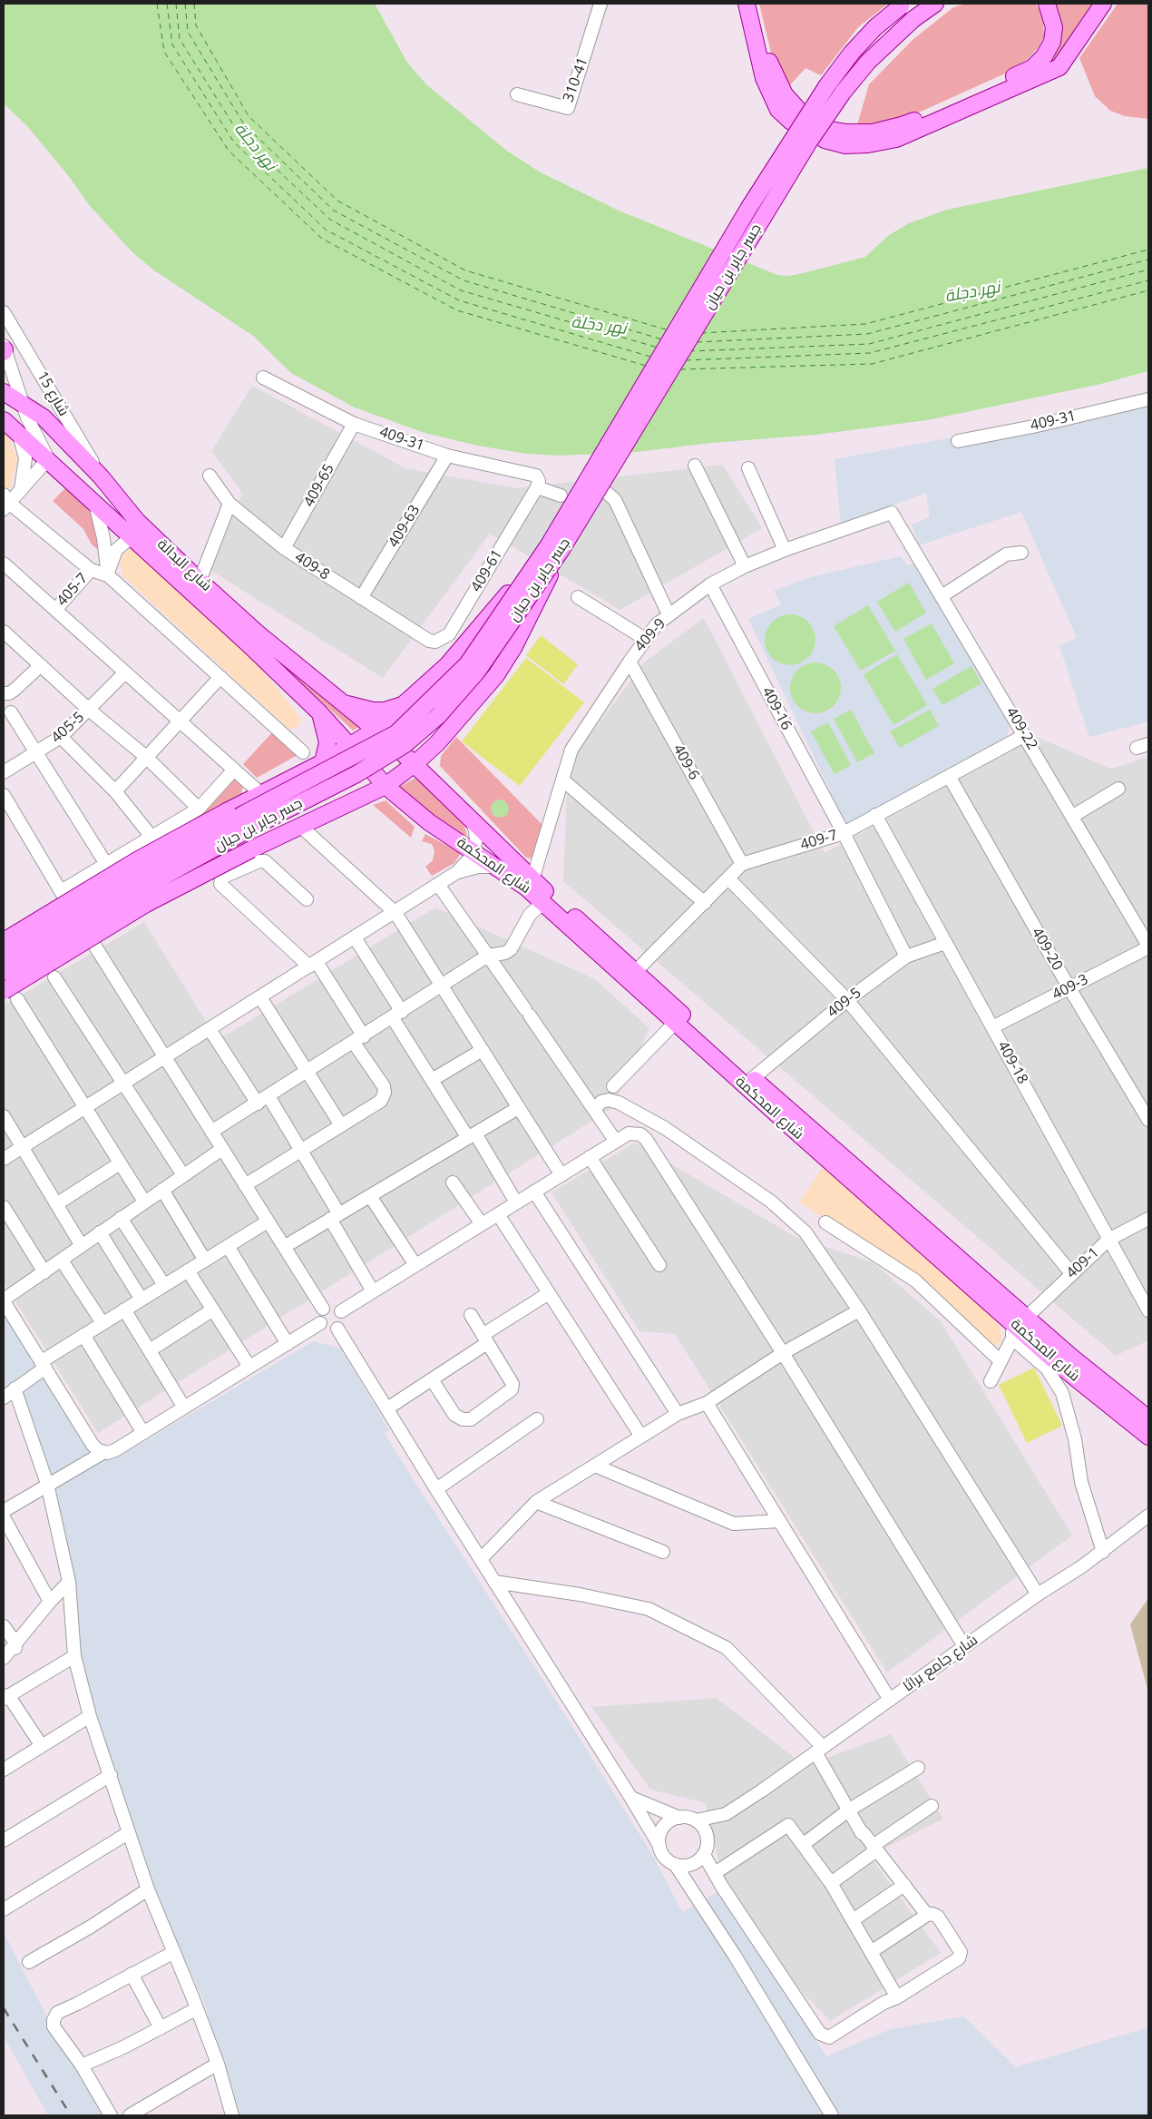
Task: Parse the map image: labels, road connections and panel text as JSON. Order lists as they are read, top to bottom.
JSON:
{
  "streets": {
    "main road": ["جسر جابر بن حيان", "شارع البدالة", "شارع المحكمة"],
    "street": [
      "310-41",
      "شارع 15",
      "409-31",
      "409-65",
      "409-63",
      "409-8",
      "409-61",
      "405-7",
      "409-9",
      "409-16",
      "405-5",
      "409-22",
      "409-6",
      "409-7",
      "409-20",
      "409-3",
      "409-5",
      "409-18",
      "409-1",
      "شارع جامع براثا"
    ]
  },
  "crossings": [
    ["شارع 15", "شارع البدالة"],
    ["409-31", "409-65"],
    ["409-31", "409-63"],
    ["409-31", "409-61"],
    ["409-65", "409-8"],
    ["409-63", "409-8"],
    ["409-8", "409-61"],
    ["409-9", "409-16"],
    ["409-9", "409-22"],
    ["409-9", "409-6"],
    ["409-9", "شارع المحكمة"],
    ["409-16", "409-7"],
    ["409-16", "409-5"],
    ["409-22", "409-7"],
    ["409-22", "409-3"],
    ["409-6", "409-7"],
    ["409-7", "شارع المحكمة"],
    ["409-7", "409-20"],
    ["409-7", "409-18"],
    ["شارع المحكمة", "409-5"],
    ["شارع المحكمة", "409-1"],
    ["409-20", "409-3"],
    ["409-3", "409-18"],
    ["409-5", "409-18"],
    ["409-18", "409-1"]
  ],
  "water": ["نهر دجلة"]
}
